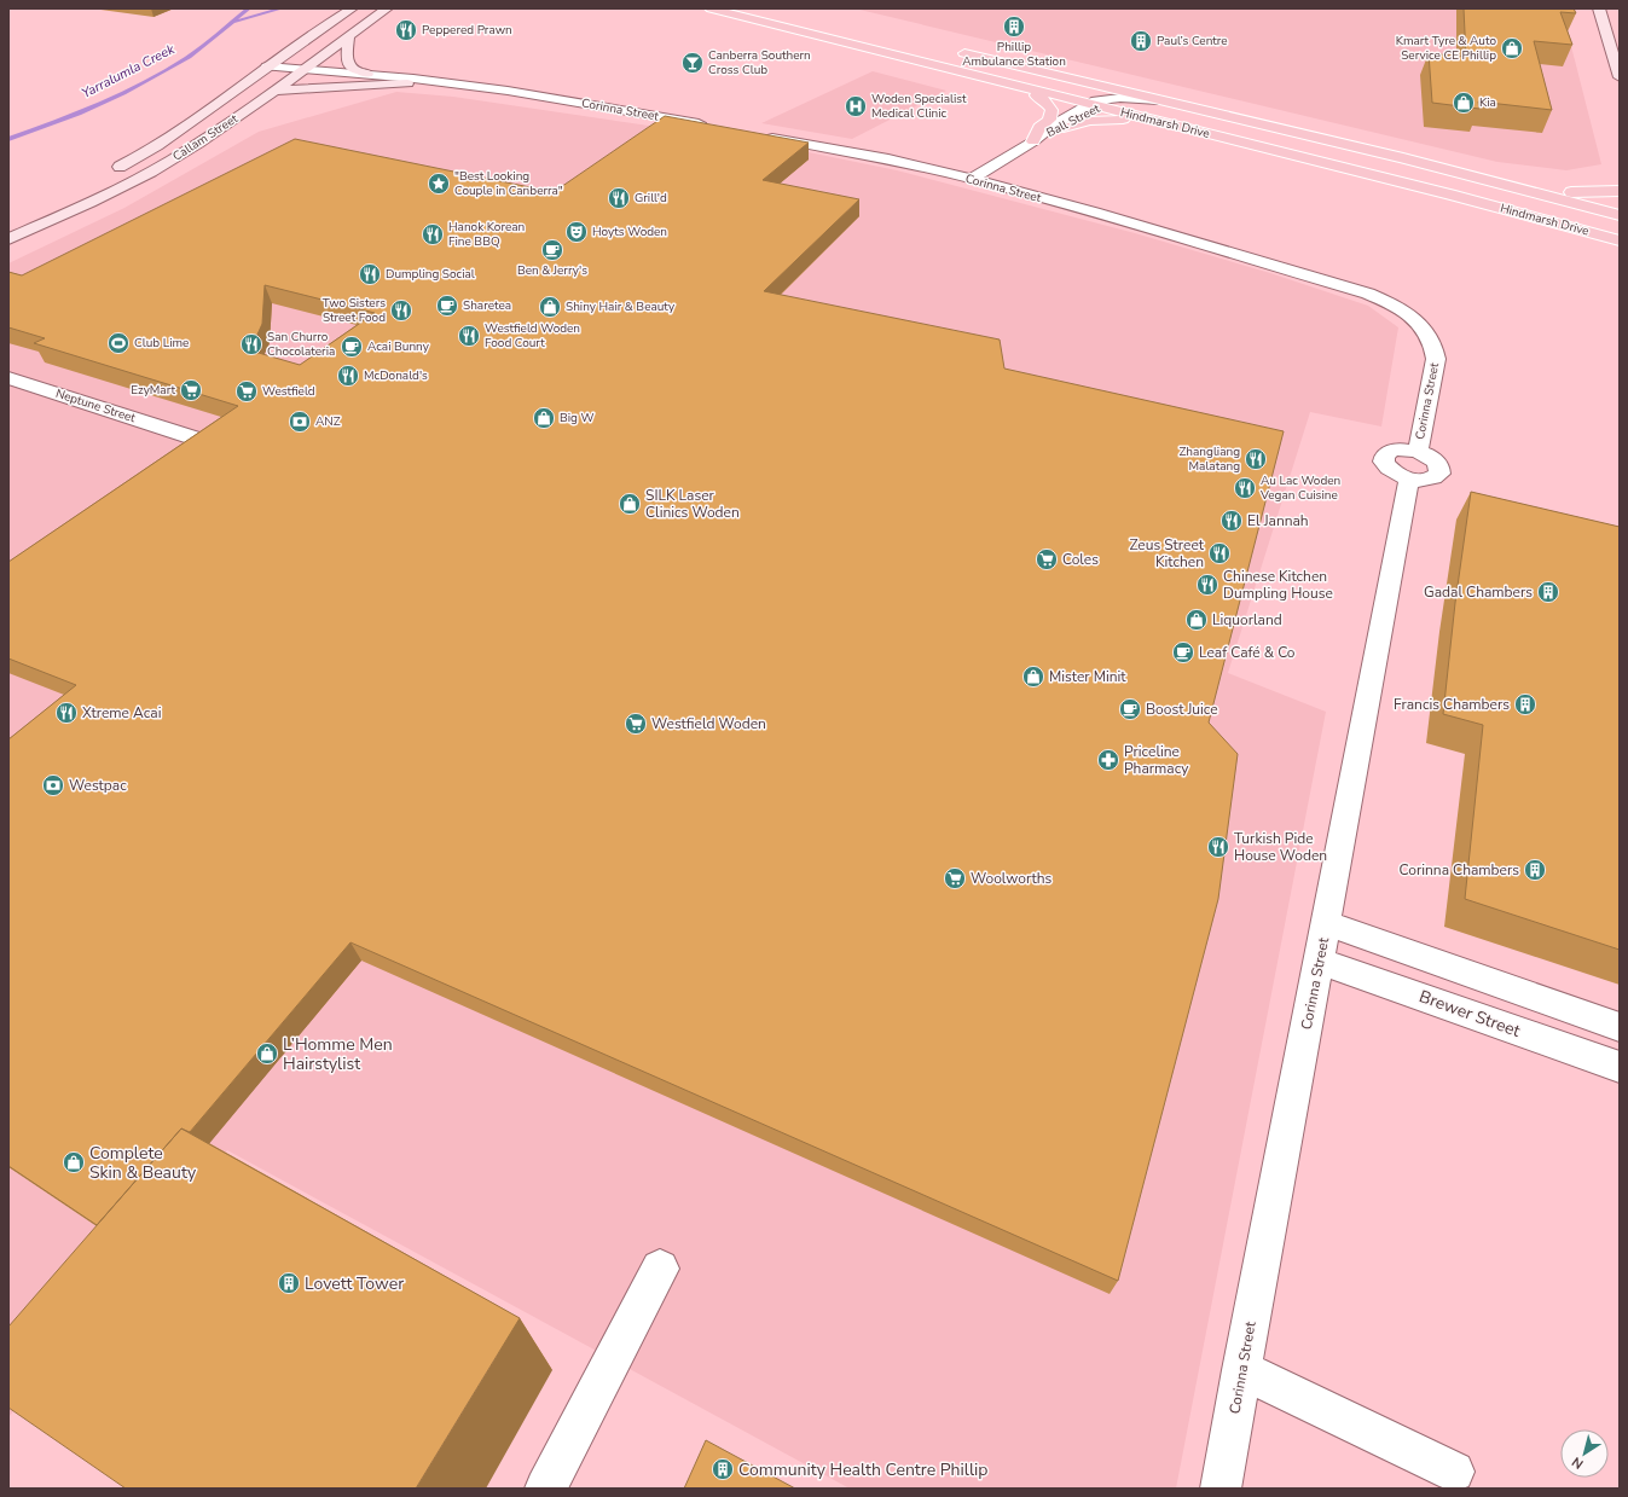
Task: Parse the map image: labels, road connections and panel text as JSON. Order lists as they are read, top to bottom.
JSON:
{
  "streets": {
    "main road": ["Hindmarsh Drive"],
    "street": [
      "Corinna Street",
      "Ball Street",
      "Callam Street",
      "Neptune Street",
      "Brewer Street"
    ]
  },
  "crossings": [
    ["Corinna Street", "Ball Street"],
    ["Corinna Street", "Callam Street"],
    ["Corinna Street", "Brewer Street"],
    ["Ball Street", "Hindmarsh Drive"]
  ],
  "water": ["Yarralumla Creek"],
  "places": {
    "building": [
      "Phillip Ambulance Station",
      "Paul’s Centre",
      "Gadal Chambers",
      "Francis Chambers",
      "Corinna Chambers",
      "Lovett Tower",
      "Community Health Centre Phillip"
    ],
    "restaurant": [
      "Peppered Prawn",
      "Grill'd",
      "Hanok Korean Fine BBQ",
      "Dumpling Social",
      "Two Sisters Street Food",
      "Westfield Woden Food Court",
      "San Churro Chocolateria",
      "McDonald's",
      "Zhangliang Malatang",
      "Au Lac Woden Vegan Cuisine",
      "El Jannah",
      "Zeus Street Kitchen",
      "Chinese Kitchen Dumpling House",
      "Xtreme Acai",
      "Turkish Pide House Woden"
    ],
    "shop": [
      "Kmart Tyre & Auto Service CE Phillip",
      "Kia",
      "Shiny Hair & Beauty",
      "Big W",
      "SILK Laser Clinics Woden",
      "Liquorland",
      "Mister Minit",
      "L’Homme Men Hairstylist",
      "Complete Skin & Beauty"
    ],
    "bar": ["Canberra Southern Cross Club"],
    "hospital": ["Woden Specialist Medical Clinic"],
    "place": ["\"Best Looking Couple in Canberra\""],
    "theatre": ["Hoyts Woden"],
    "cafe": [
      "Ben & Jerry's",
      "Sharetea",
      "Acai Bunny",
      "Leaf Café & Co",
      "Boost Juice"
    ],
    "sports": ["Club Lime"],
    "supermarket": [
      "EzyMart",
      "Westfield",
      "Coles",
      "Westfield Woden",
      "Woolworths"
    ],
    "bank": ["ANZ", "Westpac"],
    "pharmacy": ["Priceline Pharmacy"]
  },
  "north": "bottom left"
}
